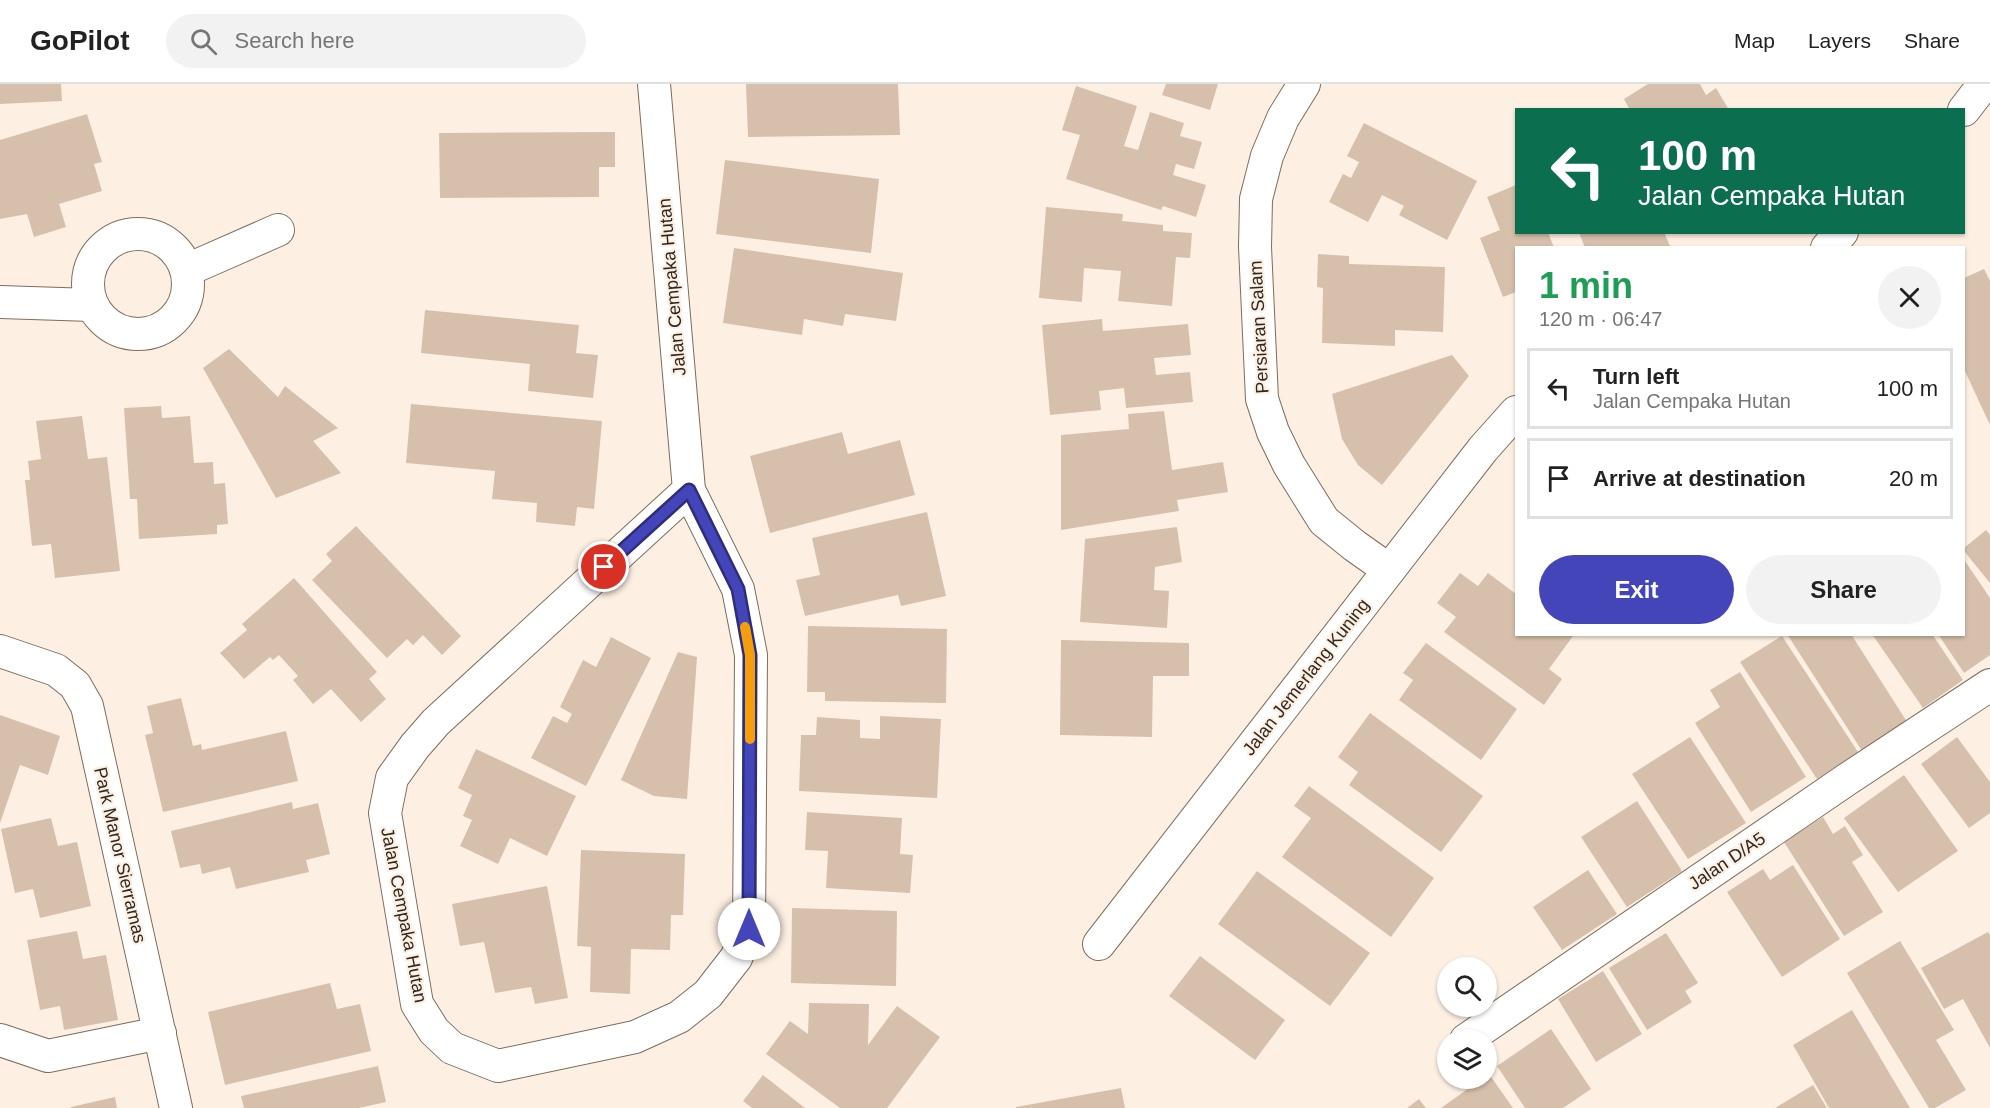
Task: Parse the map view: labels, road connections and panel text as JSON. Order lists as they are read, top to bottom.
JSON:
{
  "streets": {
    "street": [
      "Jalan Cempaka Hutan",
      "Persiaran Salam",
      "Jalan Jemerlang Kuning",
      "Park Manor Sierramas",
      "Jalan D/A5"
    ]
  },
  "crossings": [
    ["Persiaran Salam", "Jalan Jemerlang Kuning"]
  ],
  "page": {
    "header": "GoPilot",
    "search": "Search here",
    "nav": ["Map", "Layers", "Share"],
    "turn": ["100 m", "Jalan Cempaka Hutan"],
    "heading": ["1 min", "120 m · 06:47"],
    "list": [
      {
        "name": "Turn left",
        "note": "Jalan Cempaka Hutan",
        "value": "100 m"
      },
      {
        "name": "Arrive at destination",
        "value": "20 m"
      }
    ],
    "buttons": ["Exit", "Share"]
  }
}
